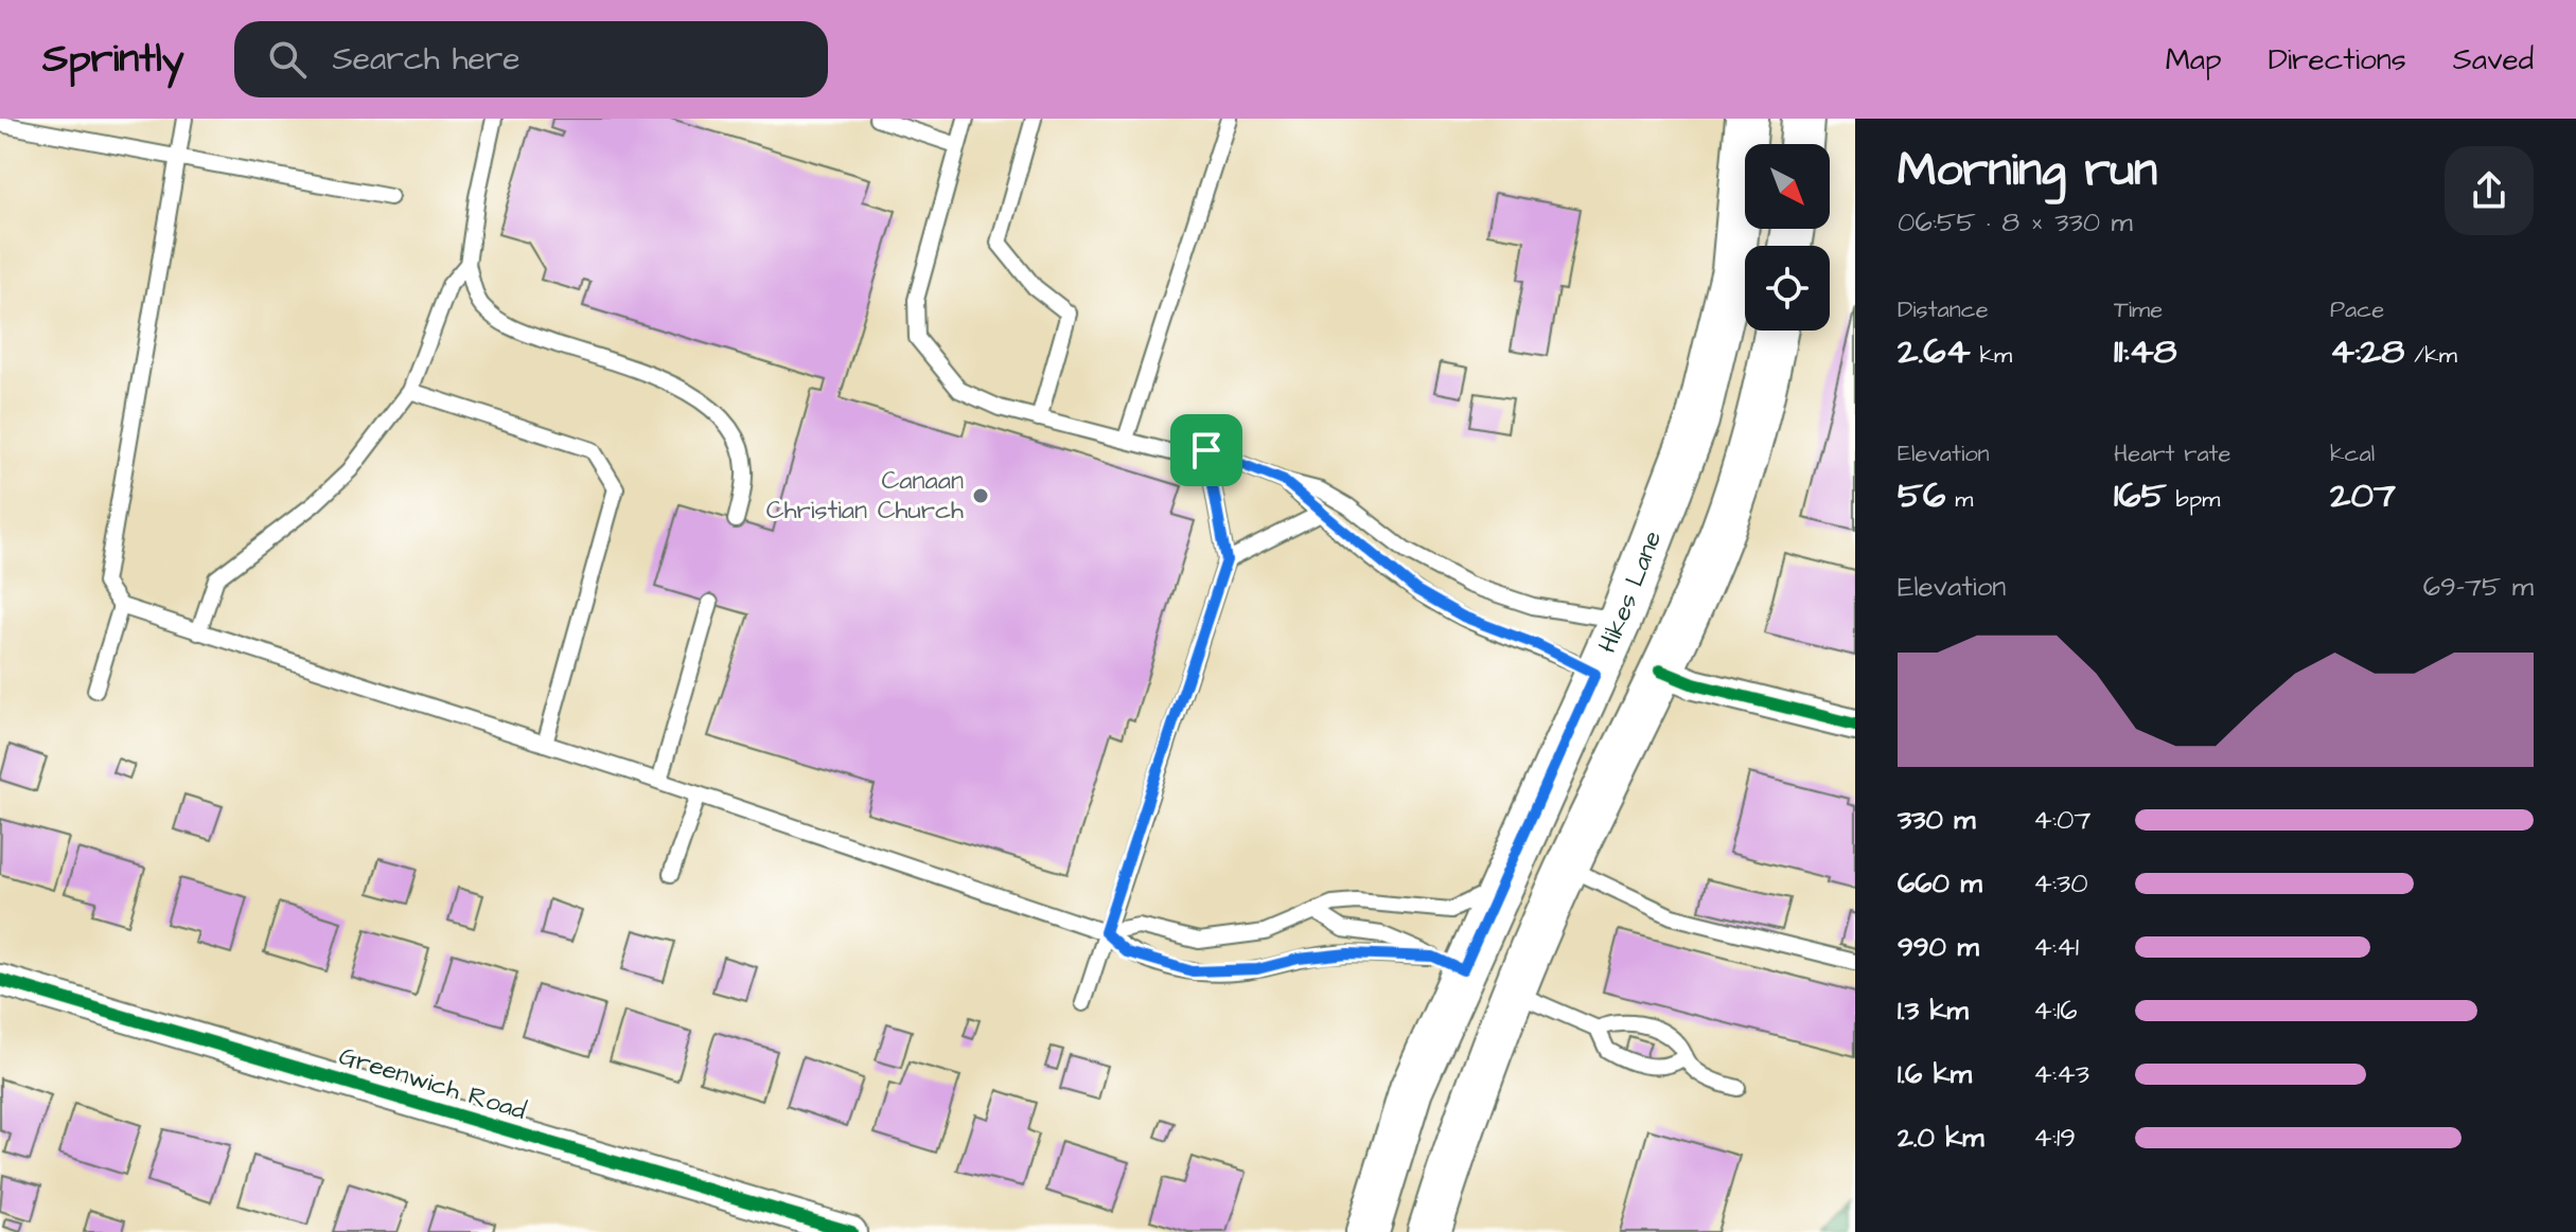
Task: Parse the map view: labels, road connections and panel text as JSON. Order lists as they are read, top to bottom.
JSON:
{
  "streets": {
    "main road": ["Hikes Lane"],
    "street": ["Greenwich Road"]
  },
  "places": ["Canaan Christian Church"],
  "north": "bottom right",
  "page": {
    "header": "Sprintly",
    "search": "Search here",
    "nav": ["Map", "Directions", "Saved"],
    "heading": ["Morning run", "06:55 · 8 × 330 m"],
    "stats": [
      ["Distance", "2.64 km"],
      ["Time", "11:48"],
      ["Pace", "4:28 /km"],
      ["Elevation", "56 m"],
      ["Heart rate", "165 bpm"],
      ["kcal", "207"]
    ],
    "chart": ["Elevation", "69–75 m"],
    "list": [
      {
        "name": "330 m",
        "note": "4:07"
      },
      {
        "name": "660 m",
        "note": "4:30"
      },
      {
        "name": "990 m",
        "note": "4:41"
      },
      {
        "name": "1.3 km",
        "note": "4:16"
      },
      {
        "name": "1.6 km",
        "note": "4:43"
      },
      {
        "name": "2.0 km",
        "note": "4:19"
      }
    ]
  }
}
